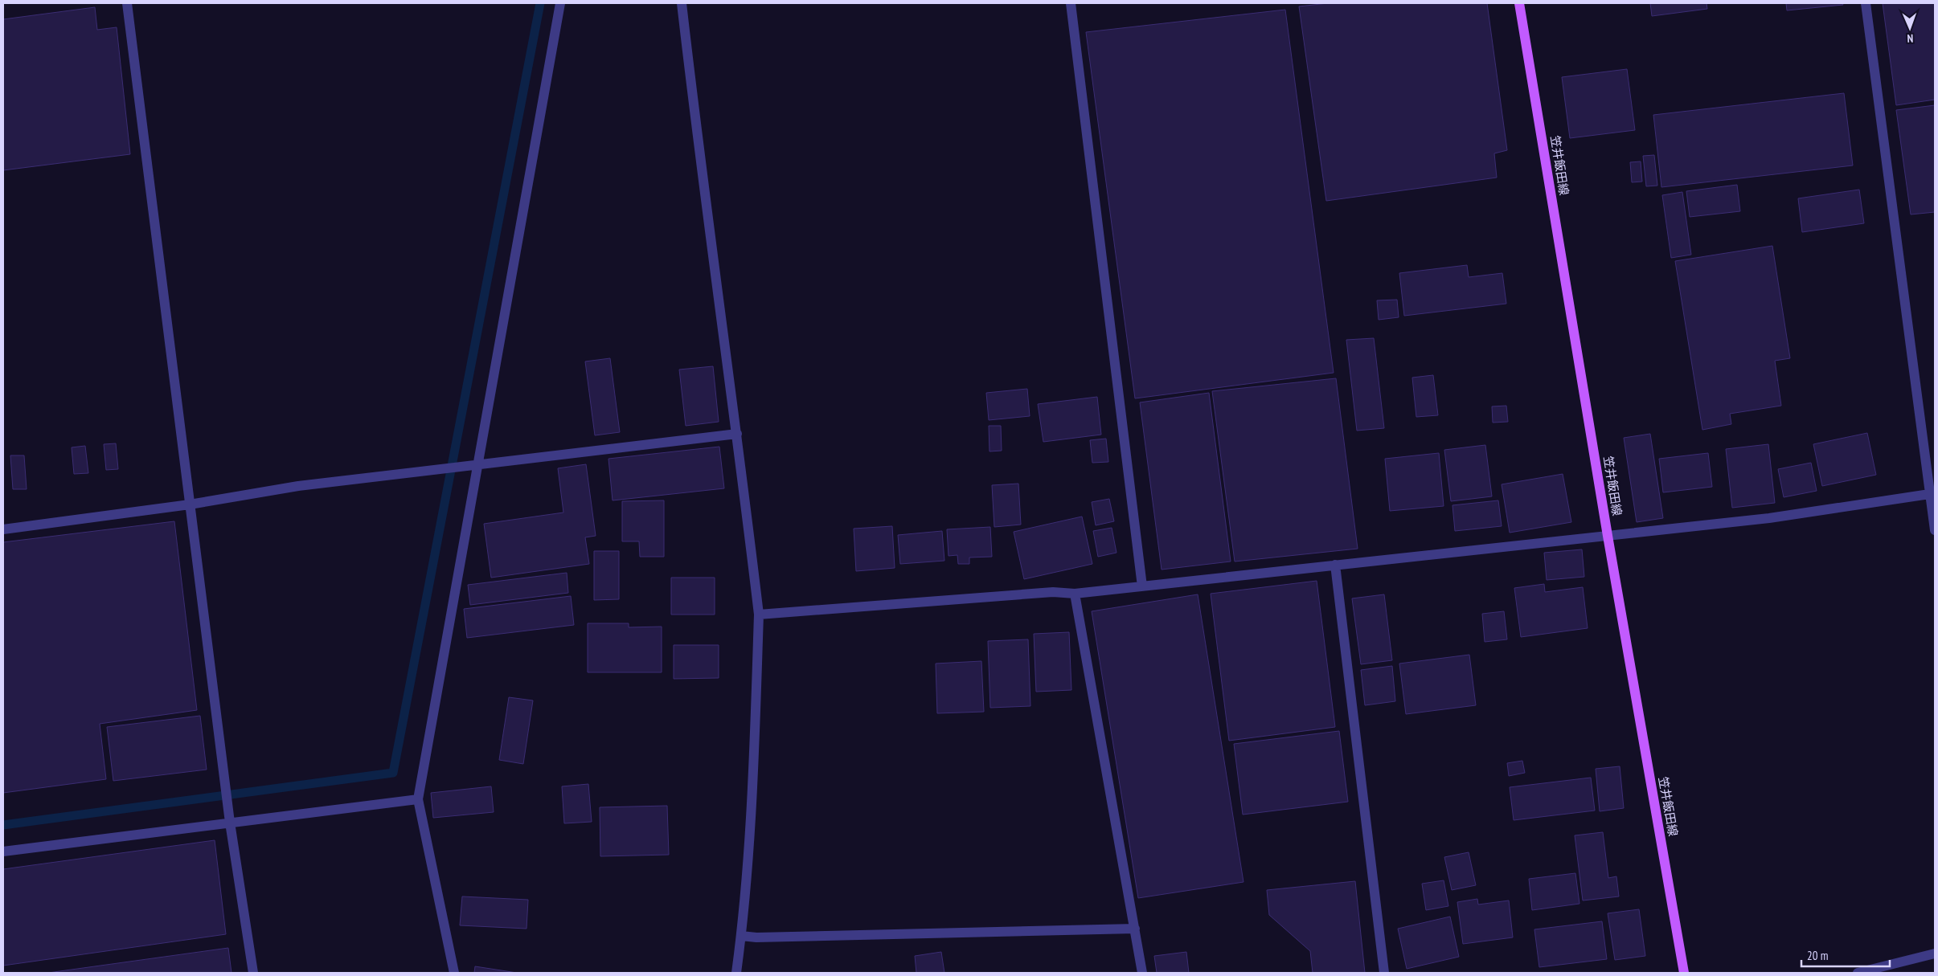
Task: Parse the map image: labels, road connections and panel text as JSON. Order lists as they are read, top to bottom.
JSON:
{
  "streets": {
    "main road": ["笠井飯田線"]
  },
  "scale_bar": "20 m",
  "north": "bottom"
}
